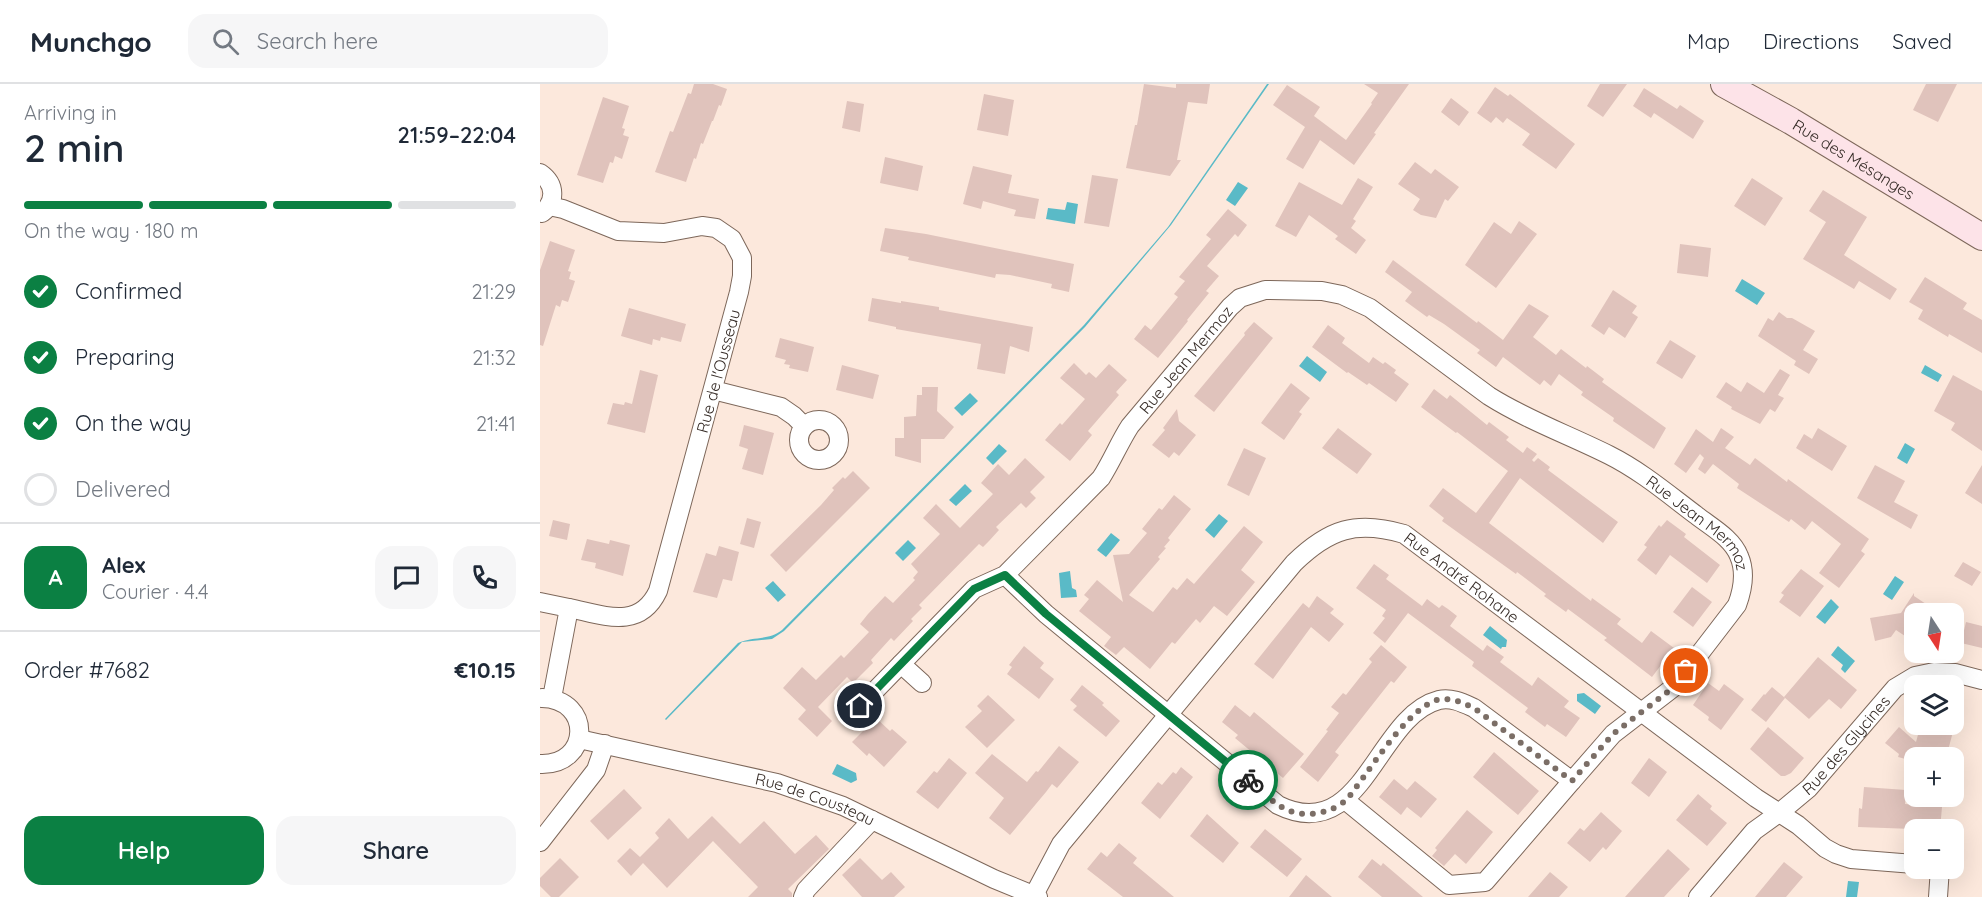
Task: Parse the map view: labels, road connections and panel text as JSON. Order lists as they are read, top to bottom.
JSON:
{
  "streets": {
    "main road": ["Rue des Mésanges"],
    "street": [
      "Rue Jean Mermoz",
      "Rue de l'Ousseau",
      "Rue André Rohane",
      "Rue des Glycines",
      "Rue de Cousteau"
    ]
  },
  "crossings": [
    ["Rue Jean Mermoz", "Rue André Rohane"],
    ["Rue André Rohane", "Rue des Glycines"],
    ["Rue André Rohane", "Rue de Cousteau"]
  ],
  "north": "bottom",
  "page": {
    "header": "Munchgo",
    "search": "Search here",
    "nav": ["Map", "Directions", "Saved"],
    "heading": ["2 min", "Arriving in", "21:59–22:04"],
    "panel": [
      "Alex",
      "Courier · 4.4",
      "Order #7682",
      "€10.15"
    ],
    "bar": "On the way · 180 m",
    "list": [
      ["Confirmed", "21:29"],
      ["Preparing", "21:32"],
      ["On the way", "21:41"],
      "Delivered"
    ],
    "round": "A",
    "map_buttons": ["+", "−"],
    "buttons": ["Help", "Share"]
  }
}
